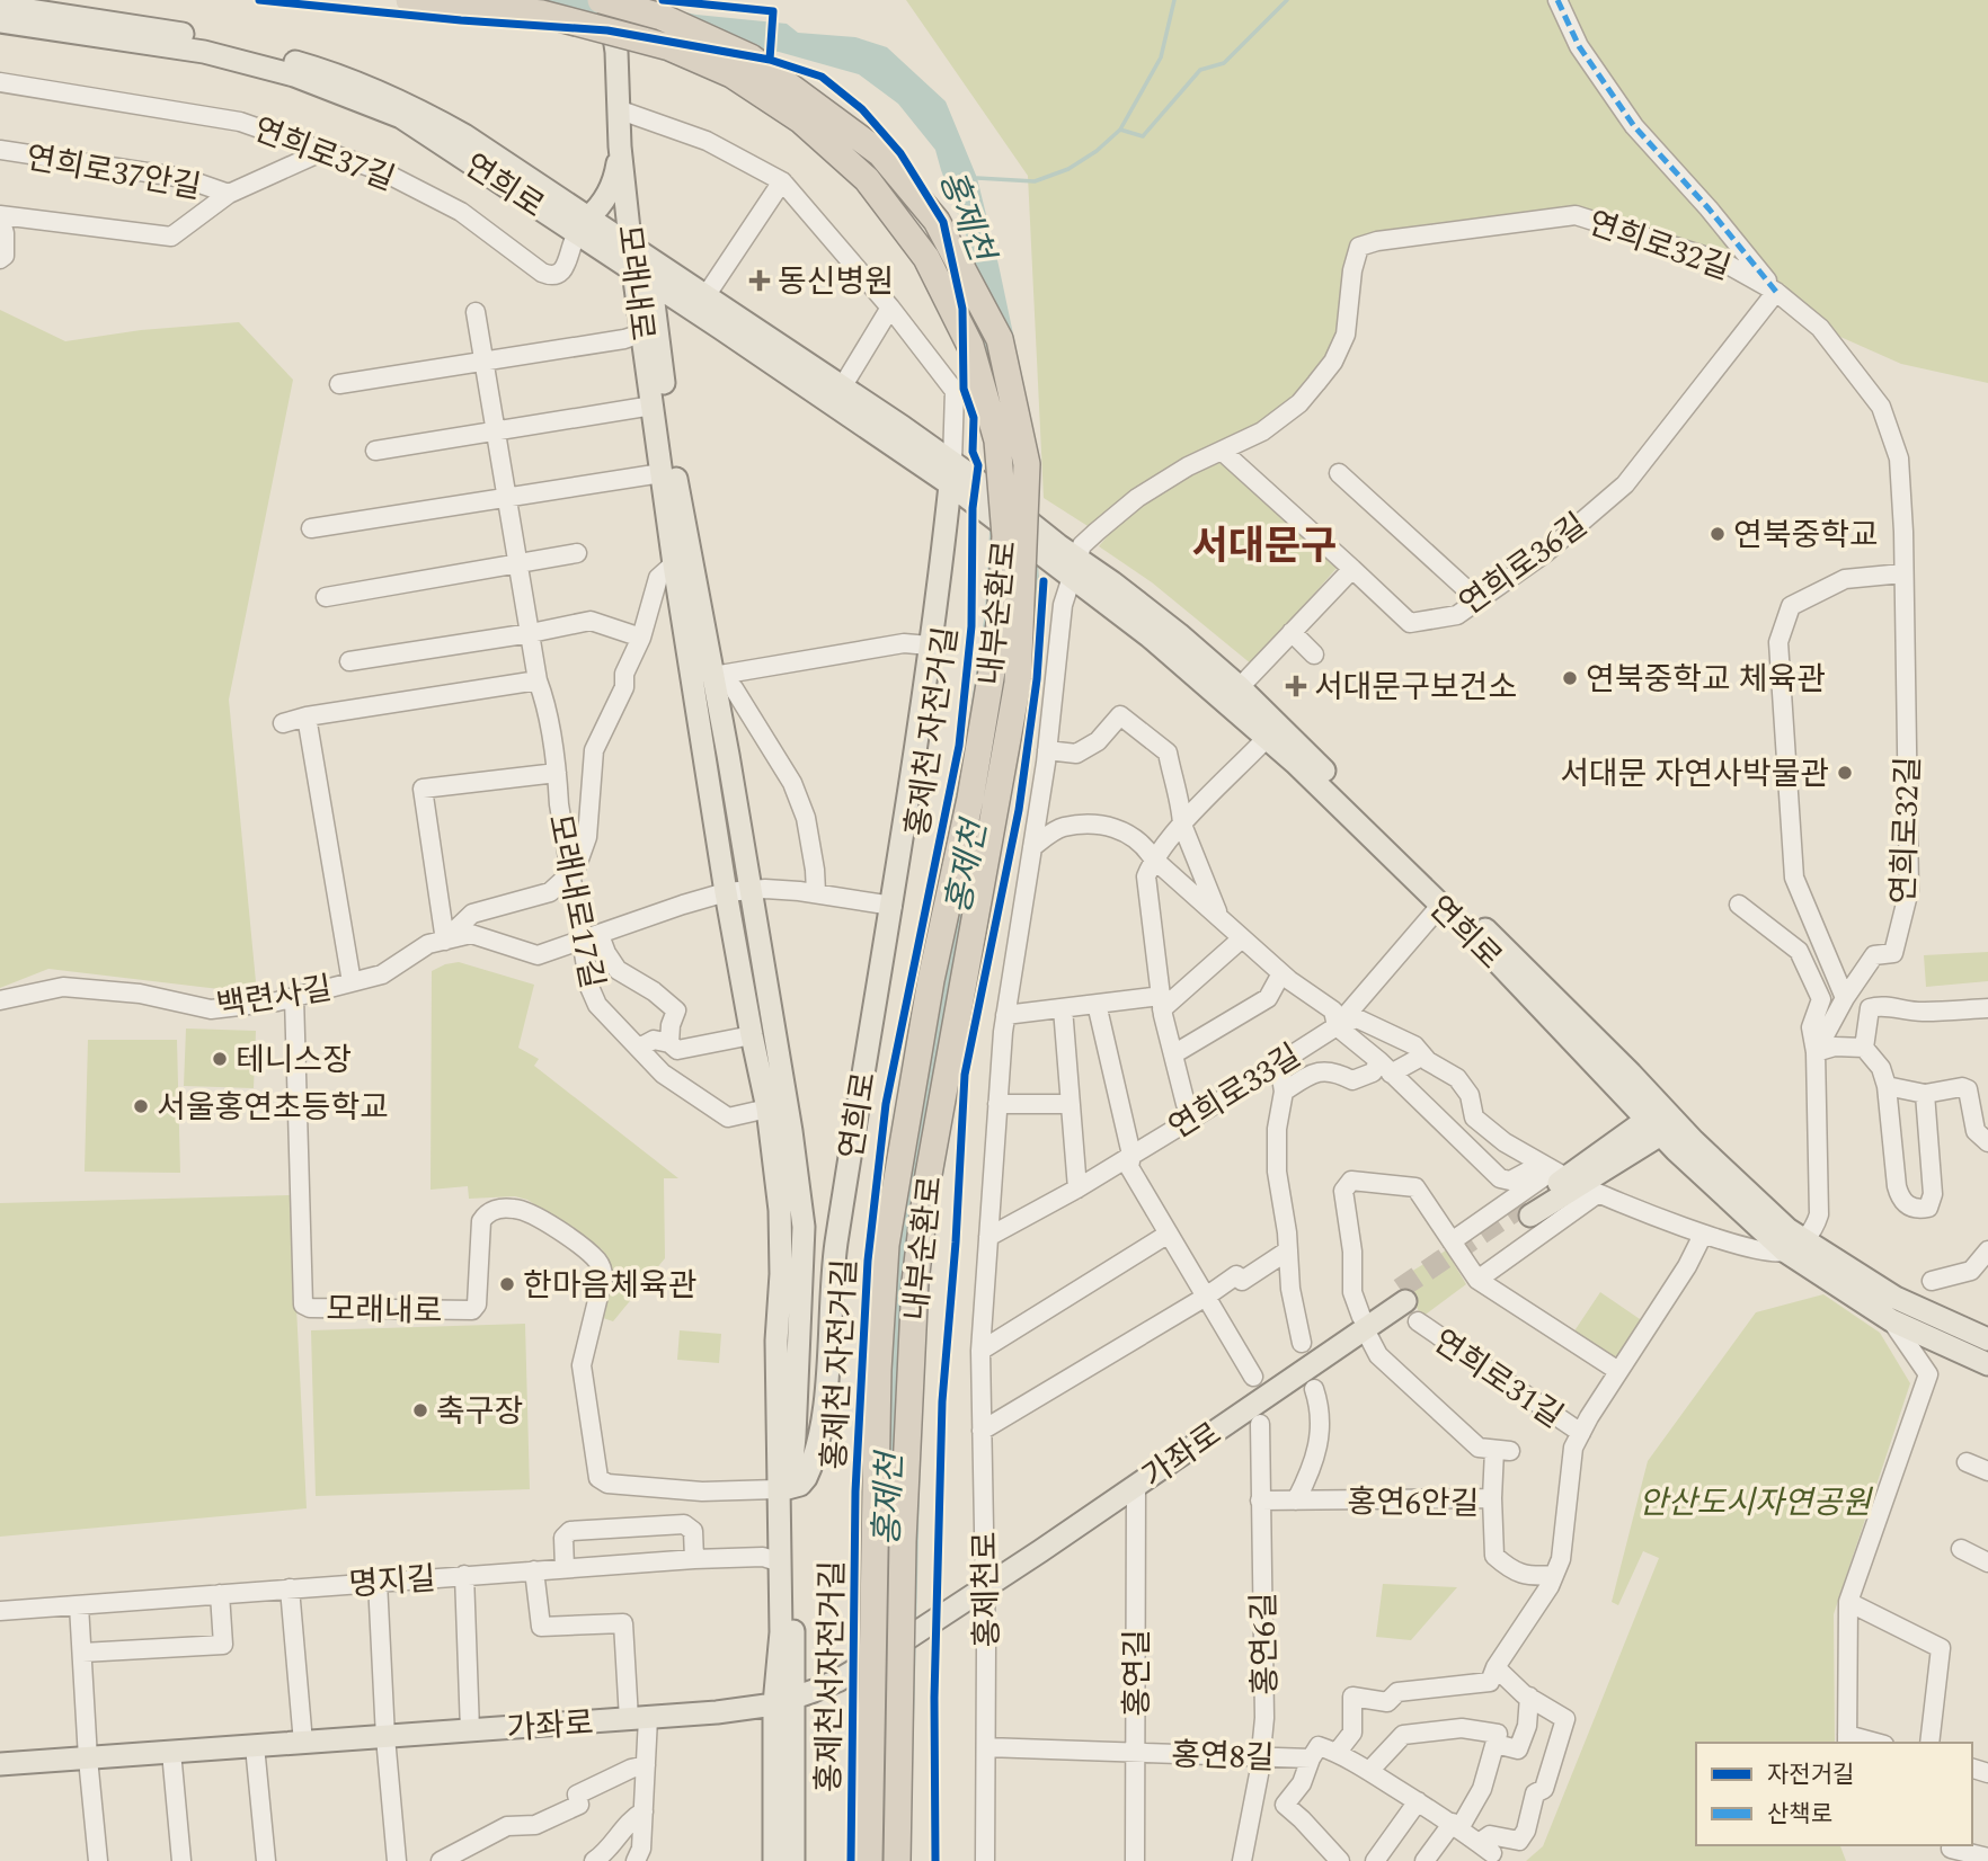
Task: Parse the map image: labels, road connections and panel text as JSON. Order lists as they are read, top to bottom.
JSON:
{
  "streets": {
    "highway": ["내부순환로"],
    "main road": ["연희로", "모래내로", "가좌로"],
    "street": [
      "연희로37길",
      "연희로37안길",
      "연희로32길",
      "연희로36길",
      "모래내로17길",
      "백련사길",
      "연희로33길",
      "연희로31길",
      "홍연6안길",
      "명지길",
      "홍제천로",
      "홍연6길",
      "홍연길",
      "홍연8길"
    ],
    "cycle path": ["홍제천 자전거길"]
  },
  "crossings": [
    ["연희로37길", "연희로37안길"],
    ["연희로37길", "연희로"],
    ["연희로", "연희로32길"],
    ["연희로", "모래내로"],
    ["연희로", "연희로33길"],
    ["연희로", "홍제천로"],
    ["연희로32길", "연희로36길"],
    ["연희로32길", "홍제천로"],
    ["모래내로", "모래내로17길"],
    ["모래내로", "백련사길"],
    ["모래내로", "가좌로"],
    ["모래내로", "명지길"],
    ["모래내로17길", "백련사길"],
    ["연희로33길", "홍제천로"],
    ["연희로31길", "홍연6안길"],
    ["가좌로", "명지길"],
    ["가좌로", "홍제천로"],
    ["가좌로", "홍연길"],
    ["홍연6안길", "홍연6길"],
    ["홍연6길", "홍연8길"],
    ["홍연길", "홍연8길"]
  ],
  "districts": ["서대문구"],
  "water": ["홍제천"],
  "parks": ["안산도시자연공원"],
  "places": {
    "health": ["동신병원", "서대문구보건소"],
    "other": [
      "연북중학교",
      "연북중학교 체육관",
      "서대문 자연사박물관",
      "테니스장",
      "서울홍연초등학교",
      "한마음체육관",
      "축구장"
    ]
  },
  "legend": ["자전거길", "산책로"]
}
